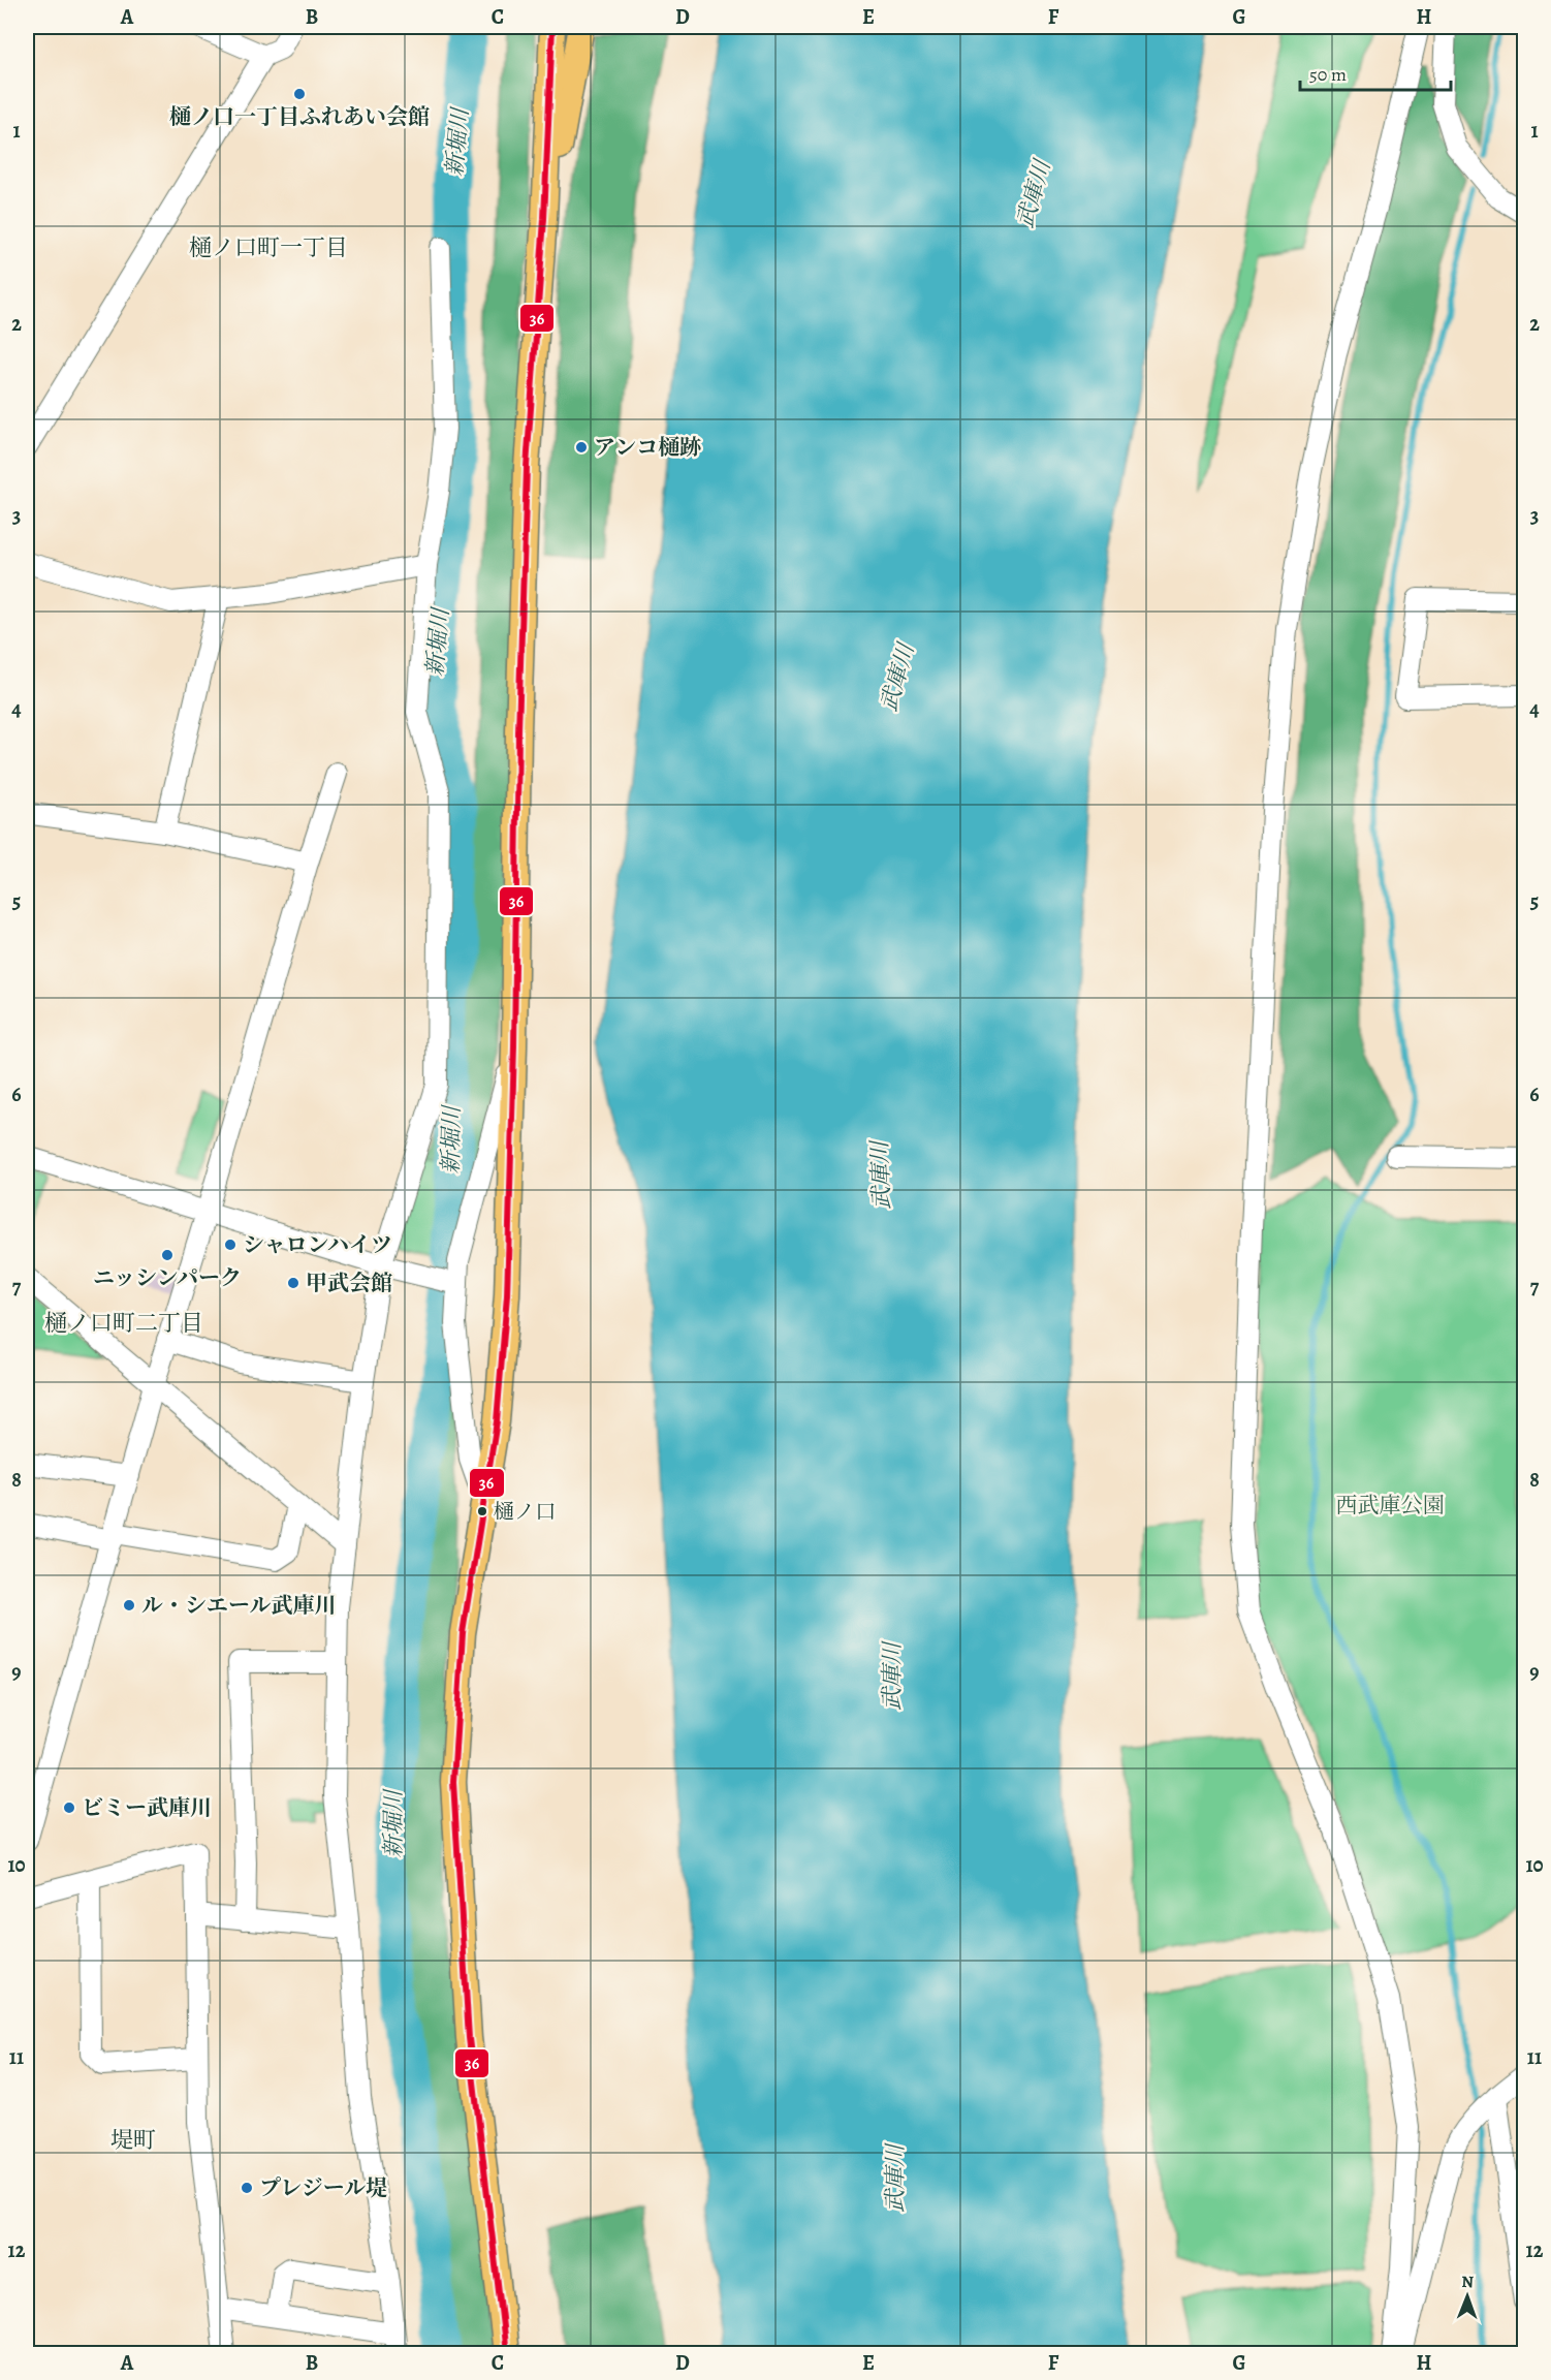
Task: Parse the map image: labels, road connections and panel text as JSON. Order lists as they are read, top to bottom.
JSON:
{
  "districts": ["樋ノ口町一丁目", "樋ノ口町二丁目", "堤町"],
  "water": ["新堀川", "武庫川"],
  "parks": ["西武庫公園"],
  "places": [
    "樋ノ口一丁目ふれあい会館",
    "アンコ樋跡",
    "シャロンハイツ",
    "ニッシンパーク",
    "甲武会館",
    "樋ノ口",
    "ル・シエール武庫川",
    "ビミー武庫川",
    "プレジール堤"
  ],
  "lines": ["transit line 36"],
  "scale_bar": "50 m",
  "north": "top",
  "grid": {
    "columns": [
      "A",
      "B",
      "C",
      "D",
      "E",
      "F",
      "G",
      "H"
    ],
    "rows": [
      "1",
      "2",
      "3",
      "4",
      "5",
      "6",
      "7",
      "8",
      "9",
      "10",
      "11",
      "12"
    ]
  }
}
